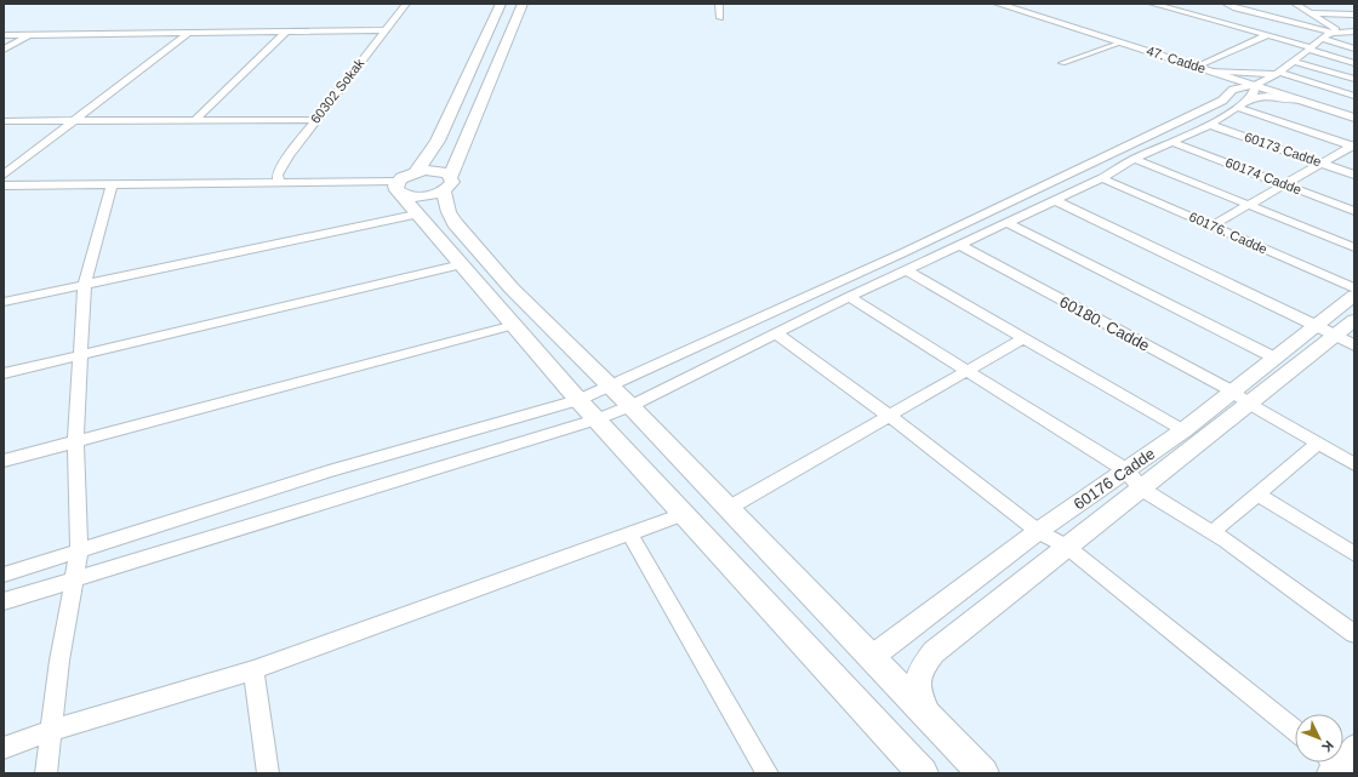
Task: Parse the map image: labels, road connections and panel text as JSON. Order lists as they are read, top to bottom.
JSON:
{
  "streets": {
    "street": [
      "47. Cadde",
      "60302 Sokak",
      "60173 Cadde",
      "60174 Cadde",
      "60176. Cadde",
      "60180. Cadde",
      "60176 Cadde"
    ]
  },
  "crossings": [
    ["60180. Cadde", "60176 Cadde"]
  ],
  "north": "bottom right"
}
